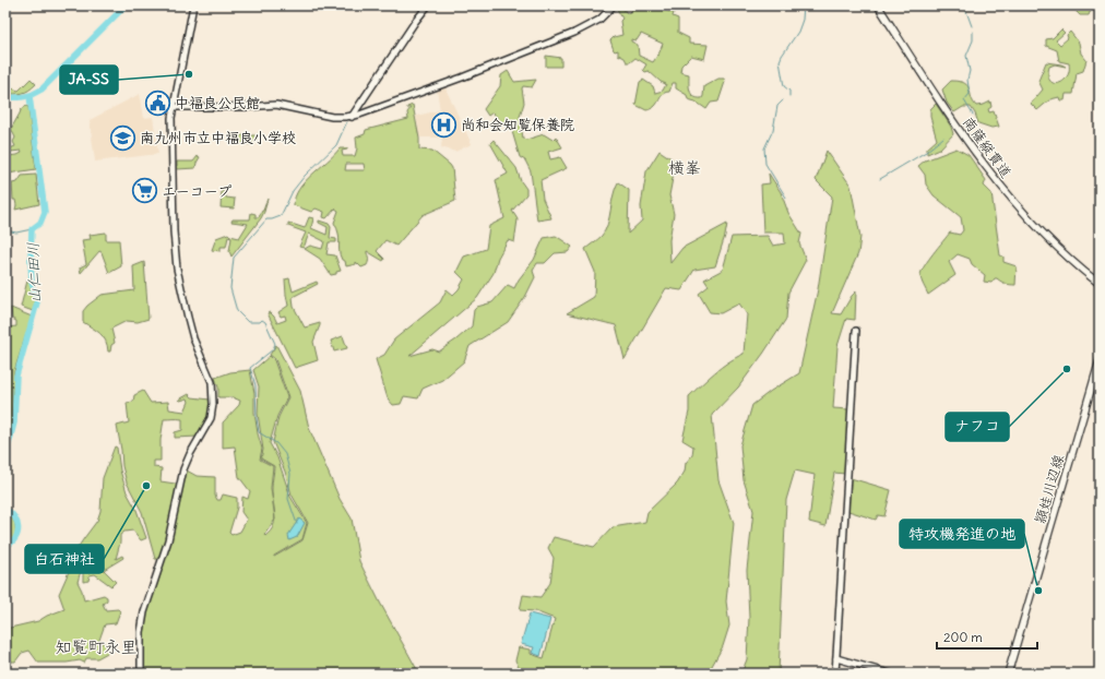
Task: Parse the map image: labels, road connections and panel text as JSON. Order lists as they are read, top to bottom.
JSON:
{
  "streets": {
    "main road": ["南薩縦貫道", "頴娃川辺線"]
  },
  "districts": ["横峯", "知覧町永里"],
  "water": ["山仁田川"],
  "places": {
    "other": [
      "JA-SS",
      "ナフコ",
      "白石神社",
      "特攻機発進の地"
    ],
    "public building": ["中福良公民館"],
    "hospital": ["尚和会知覧保養院"],
    "school or university": ["南九州市立中福良小学校"],
    "supermarket": ["エーコープ"]
  },
  "scale_bar": "200 m"
}
